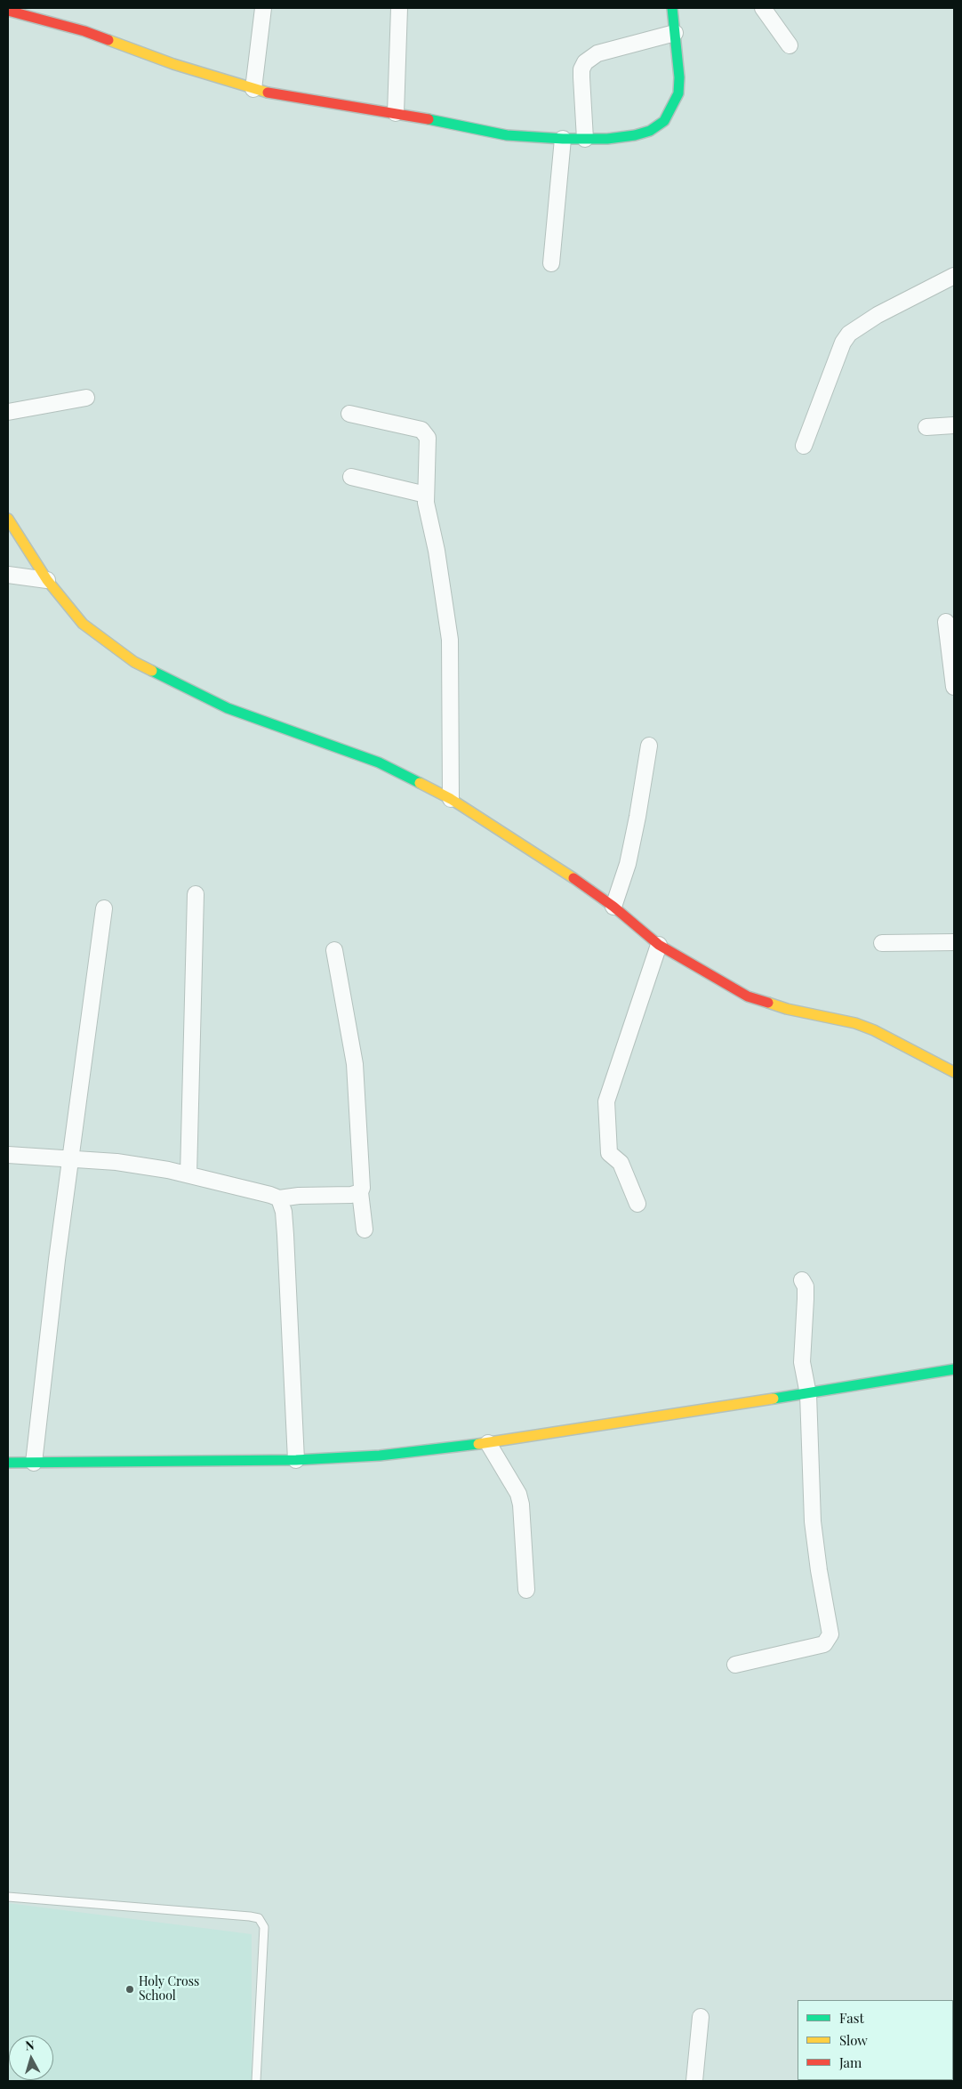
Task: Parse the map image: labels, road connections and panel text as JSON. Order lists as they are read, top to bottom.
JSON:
{
  "places": ["Holy Cross School"],
  "legend": ["Fast", "Slow", "Jam"],
  "north": "top"
}
